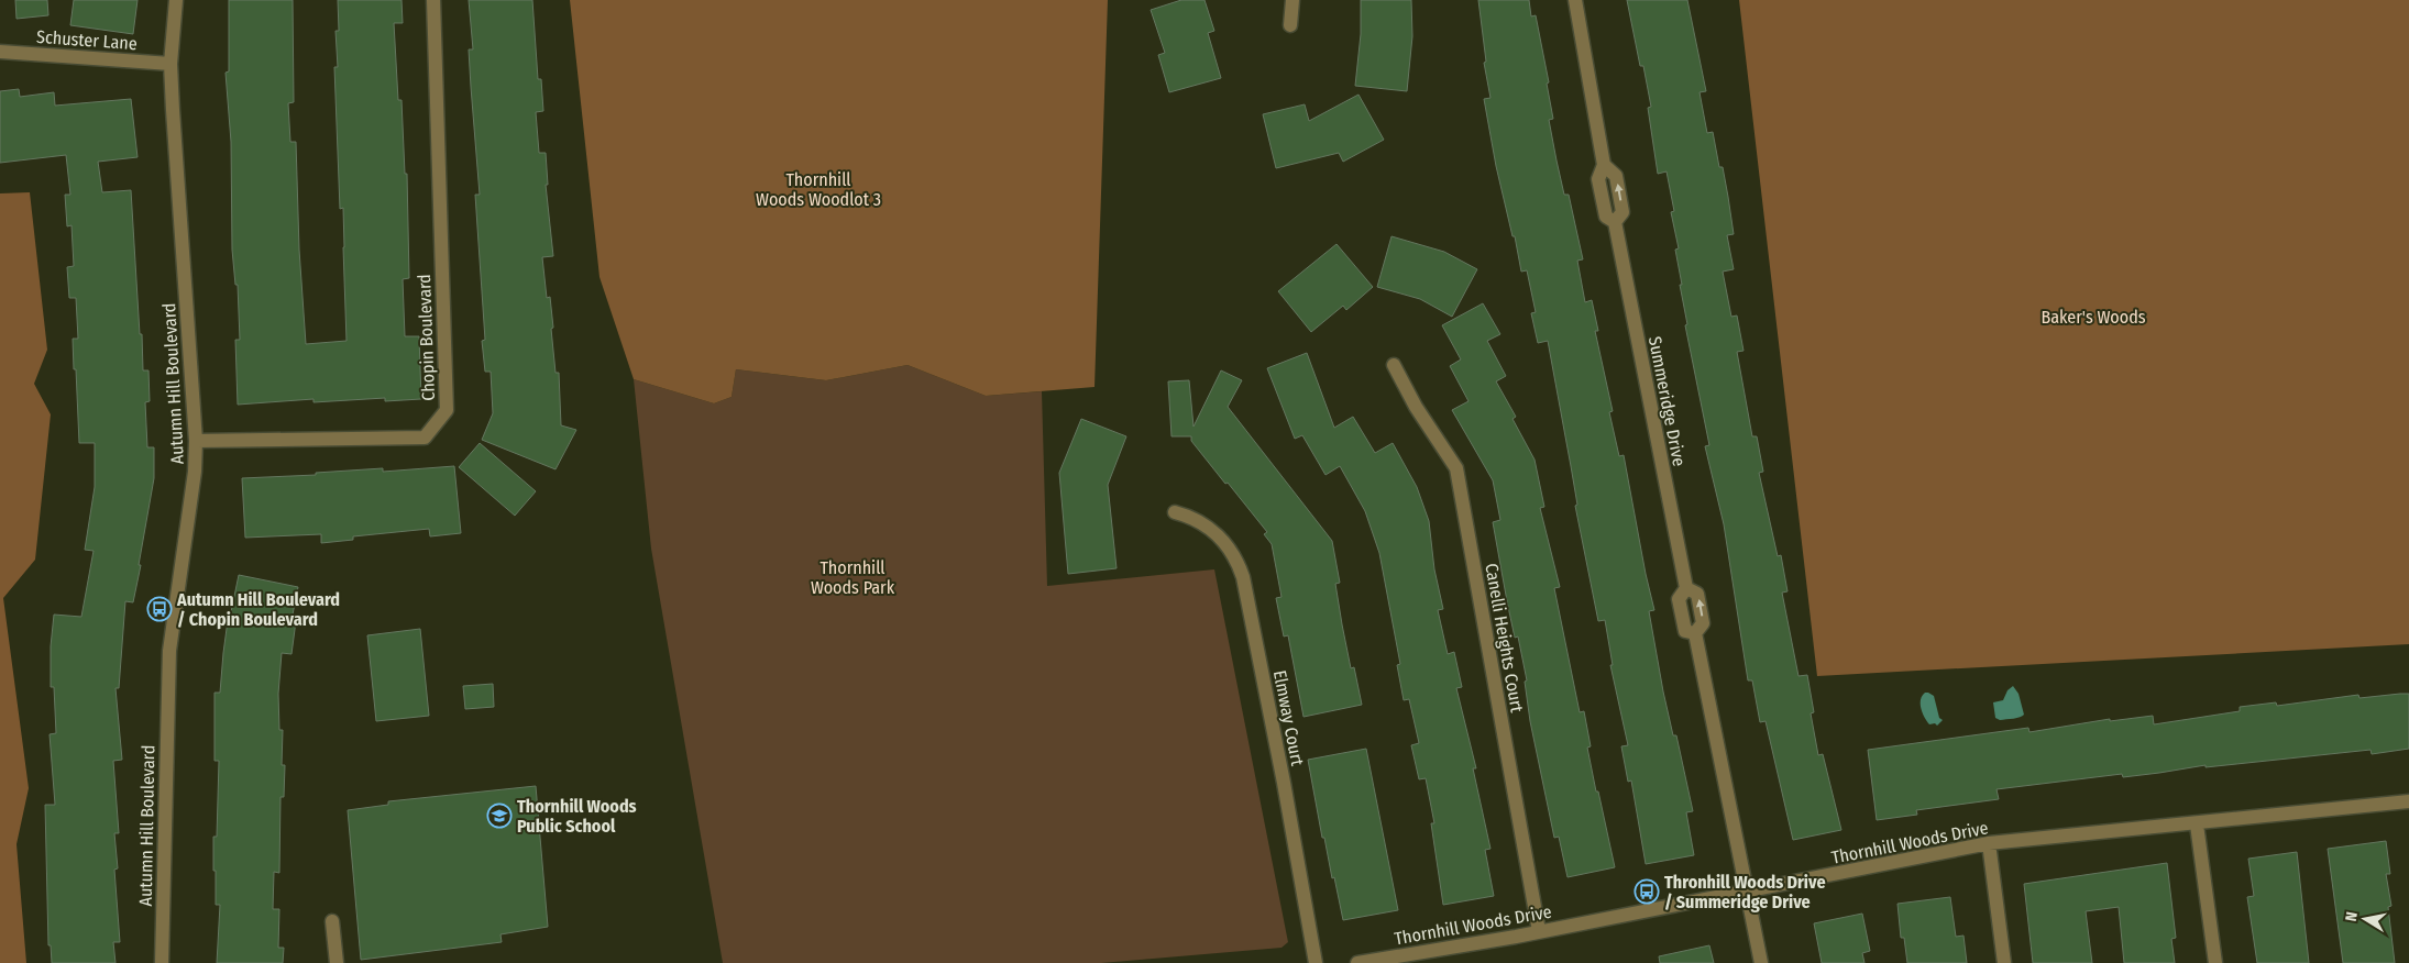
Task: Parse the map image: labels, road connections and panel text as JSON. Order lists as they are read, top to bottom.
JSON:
{
  "streets": {
    "street": [
      "Schuster Lane",
      "Chopin Boulevard",
      "Autumn Hill Boulevard",
      "Summeridge Drive",
      "Canelli Heights Court",
      "Elmway Court",
      "Thornhill Woods Drive"
    ]
  },
  "crossings": [
    ["Schuster Lane", "Autumn Hill Boulevard"],
    ["Chopin Boulevard", "Autumn Hill Boulevard"],
    ["Summeridge Drive", "Thornhill Woods Drive"],
    ["Canelli Heights Court", "Thornhill Woods Drive"]
  ],
  "parks": ["Thornhill Woods Woodlot 3", "Baker's Woods", "Thornhill Woods Park"],
  "places": {
    "bus stop": ["Autumn Hill Boulevard / Chopin Boulevard", "Thronhill Woods Drive / Summeridge Drive"],
    "school or university": ["Thornhill Woods Public School"]
  },
  "north": "left"
}
